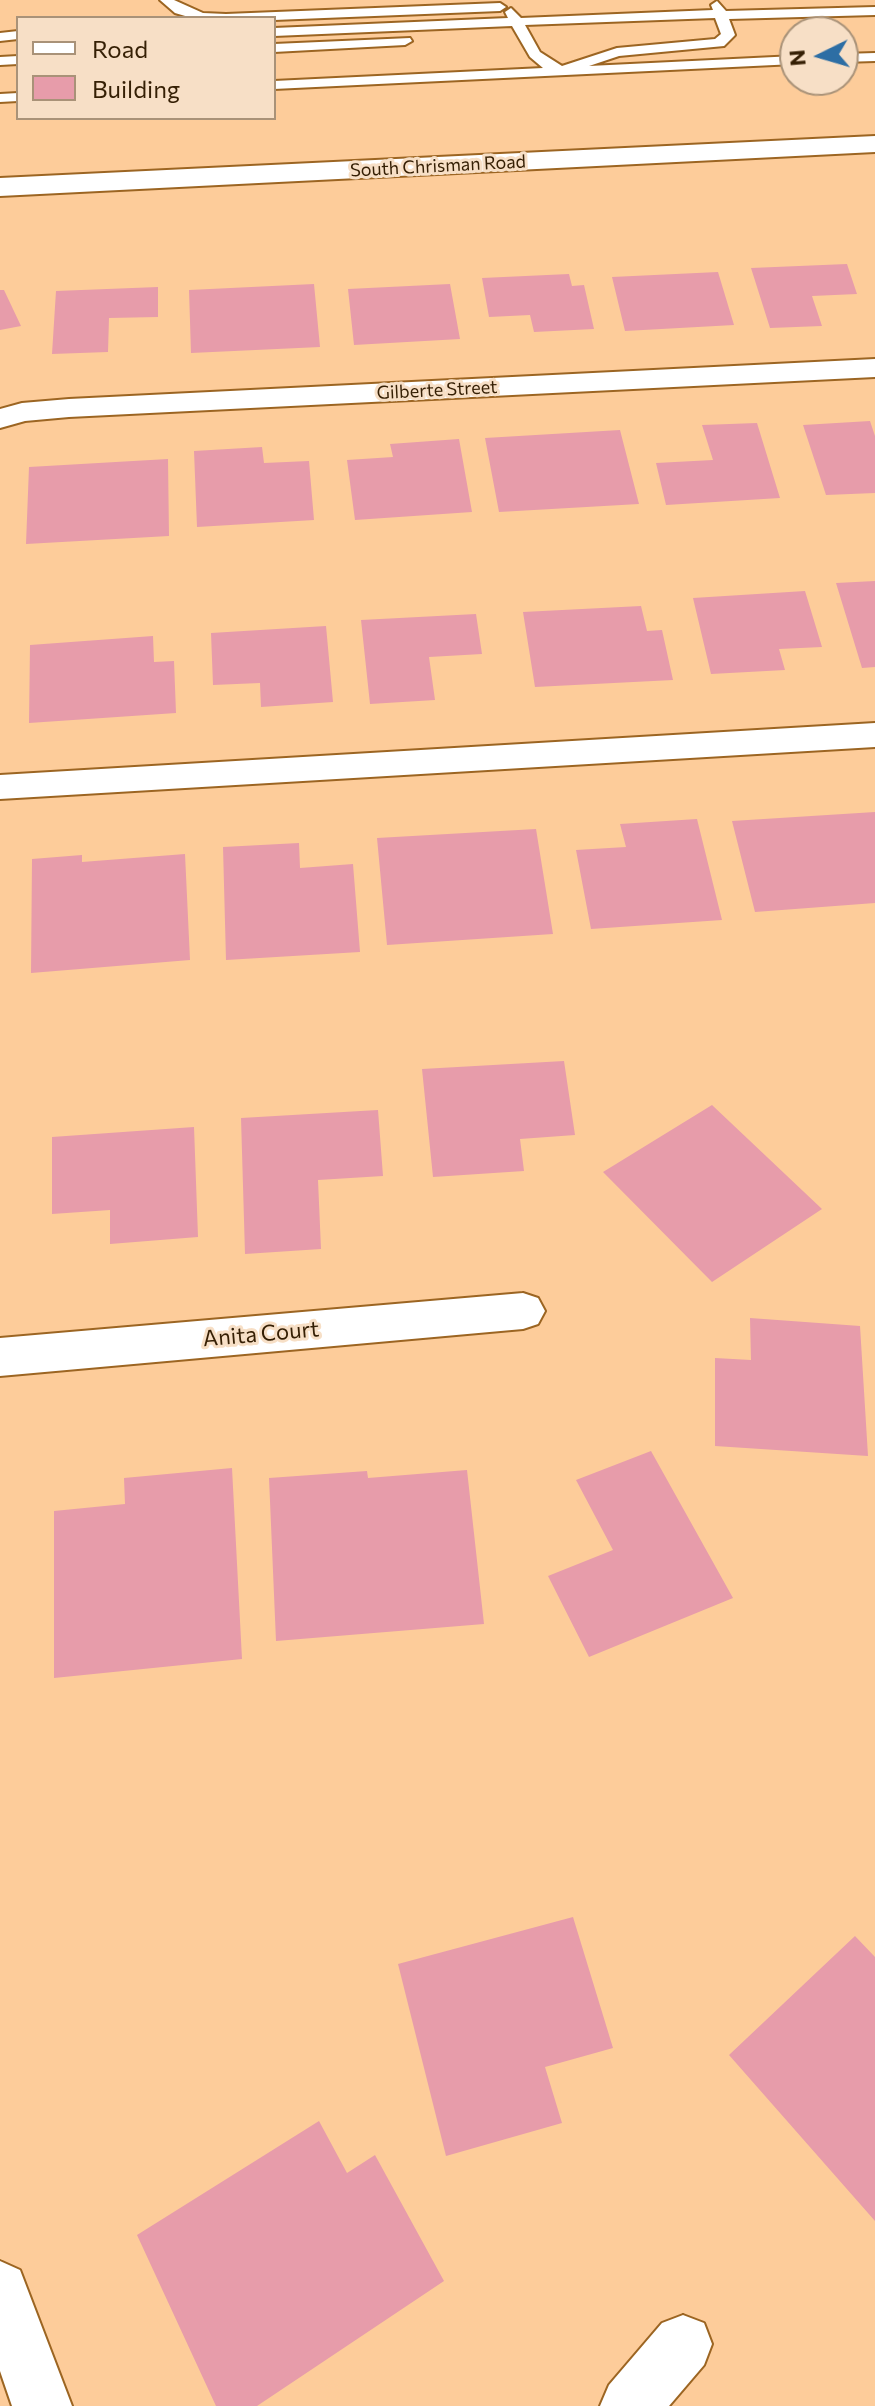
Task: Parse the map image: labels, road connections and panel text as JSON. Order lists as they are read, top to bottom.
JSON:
{
  "streets": {
    "street": ["South Chrisman Road", "Gilberte Street", "Anita Court"]
  },
  "legend": ["Road", "Building"],
  "north": "left"
}
